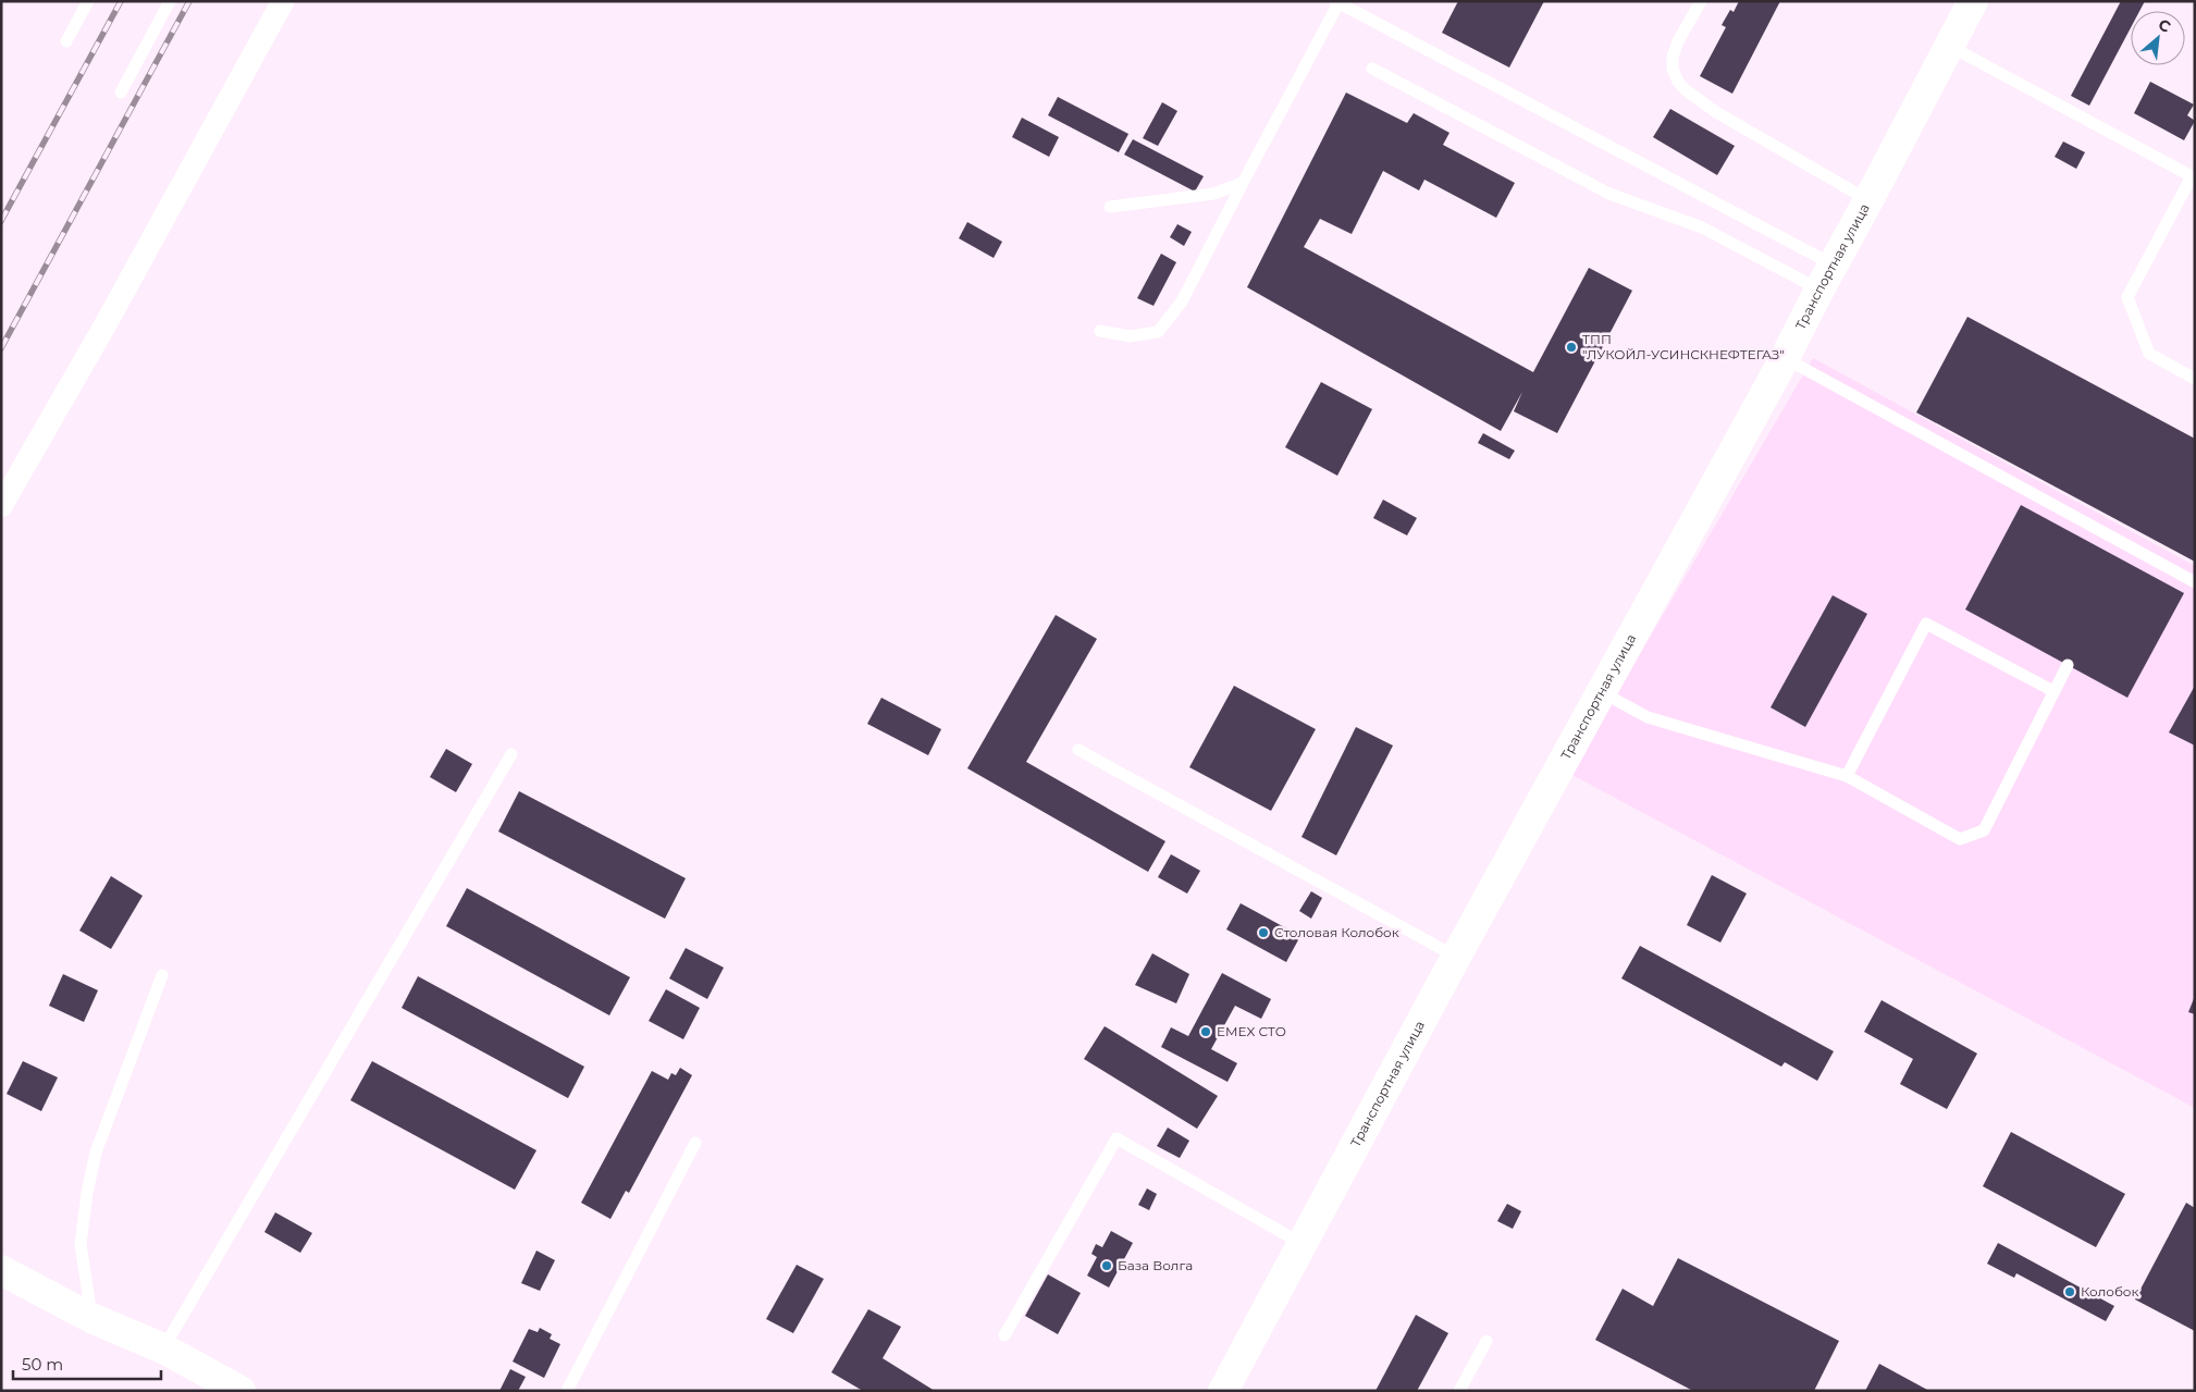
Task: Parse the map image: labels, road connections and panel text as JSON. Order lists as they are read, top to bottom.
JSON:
{
  "streets": {
    "street": ["Транспортная улица"]
  },
  "places": [
    "ТПП \"ЛУКОЙЛ-УСИНСКНЕФТЕГАЗ\"",
    "Столовая Колобок",
    "EMEX СТО",
    "База Волга",
    "Колобок"
  ],
  "scale_bar": "50 m",
  "north": "top right"
}
